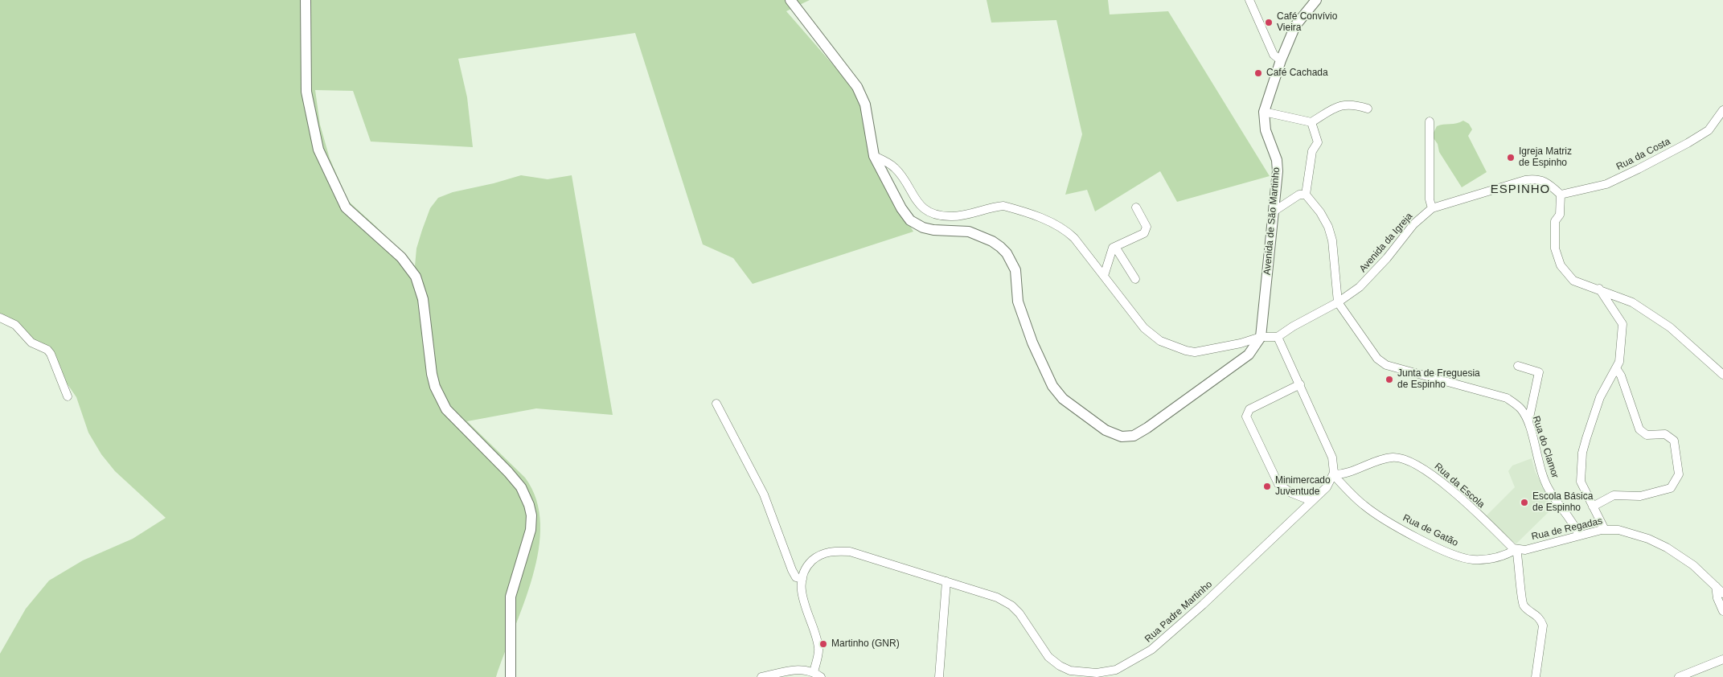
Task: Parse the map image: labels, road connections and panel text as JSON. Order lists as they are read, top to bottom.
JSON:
{
  "streets": {
    "main road": ["Avenida de São Martinho"],
    "street": [
      "Rua da Costa",
      "Avenida da Igreja",
      "Rua do Clamor",
      "Rua da Escola",
      "Rua de Regadas",
      "Rua de Gatão",
      "Rua Padre Martinho"
    ]
  },
  "crossings": [
    ["Rua da Costa", "Avenida da Igreja"],
    ["Avenida da Igreja", "Rua do Clamor"],
    ["Rua do Clamor", "Rua de Regadas"],
    ["Rua da Escola", "Rua de Regadas"],
    ["Rua da Escola", "Rua de Gatão"],
    ["Rua da Escola", "Rua Padre Martinho"],
    ["Rua de Regadas", "Rua de Gatão"],
    ["Rua de Gatão", "Rua Padre Martinho"]
  ],
  "districts": ["ESPINHO"],
  "places": [
    "Café Convívio Vieira",
    "Café Cachada",
    "Igreja Matriz de Espinho",
    "Junta de Freguesia de Espinho",
    "Minimercado Juventude",
    "Escola Básica de Espinho",
    "Martinho (GNR)"
  ]
}
